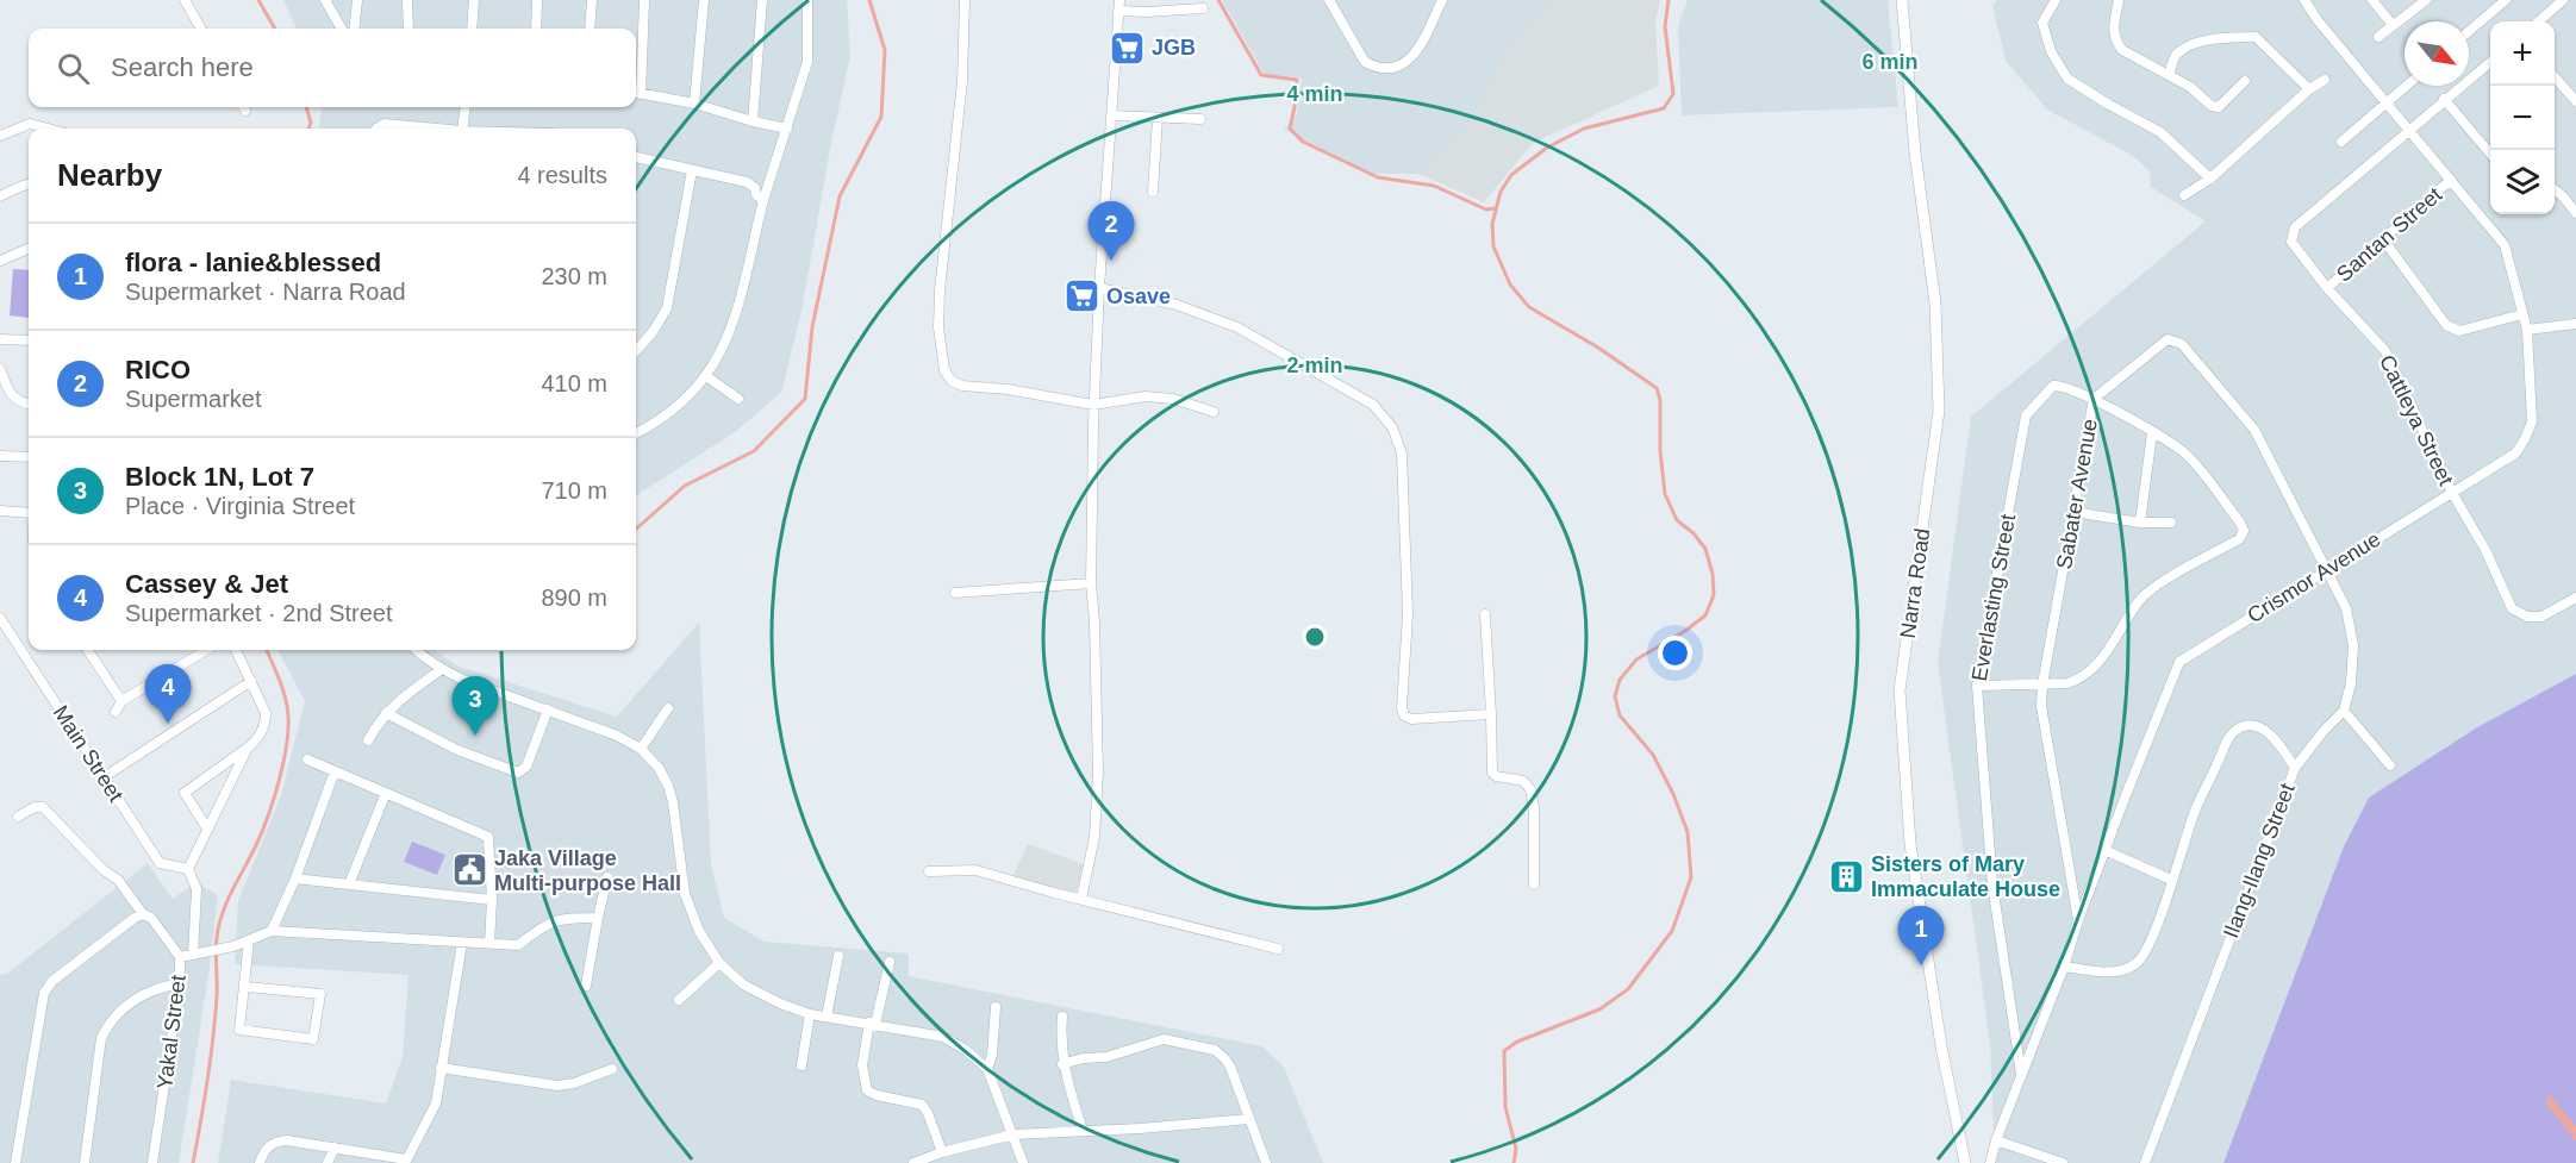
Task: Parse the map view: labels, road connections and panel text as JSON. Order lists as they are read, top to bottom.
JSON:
{
  "streets": {
    "street": [
      "Santan Street",
      "Cattleya Street",
      "Sabater Avenue",
      "Crismor Avenue",
      "Narra Road",
      "Everlasting Street",
      "Main Street",
      "Ilang-Ilang Street",
      "Yakal Street"
    ]
  },
  "crossings": [
    ["Santan Street", "Cattleya Street"],
    ["Santan Street", "Crismor Avenue"],
    ["Cattleya Street", "Crismor Avenue"],
    ["Sabater Avenue", "Crismor Avenue"],
    ["Sabater Avenue", "Everlasting Street"],
    ["Sabater Avenue", "Ilang-Ilang Street"],
    ["Crismor Avenue", "Everlasting Street"],
    ["Crismor Avenue", "Ilang-Ilang Street"]
  ],
  "places": {
    "supermarket": ["JGB", "Osave"],
    "public building": ["Jaka Village Multi-purpose Hall"],
    "building": ["Sisters of Mary Immaculate House"]
  },
  "north": "bottom right",
  "page": {
    "map_buttons": ["+", "−"],
    "search": "Search here",
    "heading": ["Nearby", "4 results"],
    "pins": [
      "2",
      "4",
      "3",
      "1"
    ],
    "list": [
      {
        "mark": "1",
        "name": "flora - lanie&blessed",
        "note": "Supermarket · Narra Road",
        "value": "230 m"
      },
      {
        "mark": "2",
        "name": "RICO",
        "note": "Supermarket",
        "value": "410 m"
      },
      {
        "mark": "3",
        "name": "Block 1N, Lot 7",
        "note": "Place · Virginia Street",
        "value": "710 m"
      },
      {
        "mark": "4",
        "name": "Cassey & Jet",
        "note": "Supermarket · 2nd Street",
        "value": "890 m"
      }
    ]
  },
  "rings": ["6 min", "4 min", "2 min"]
}
